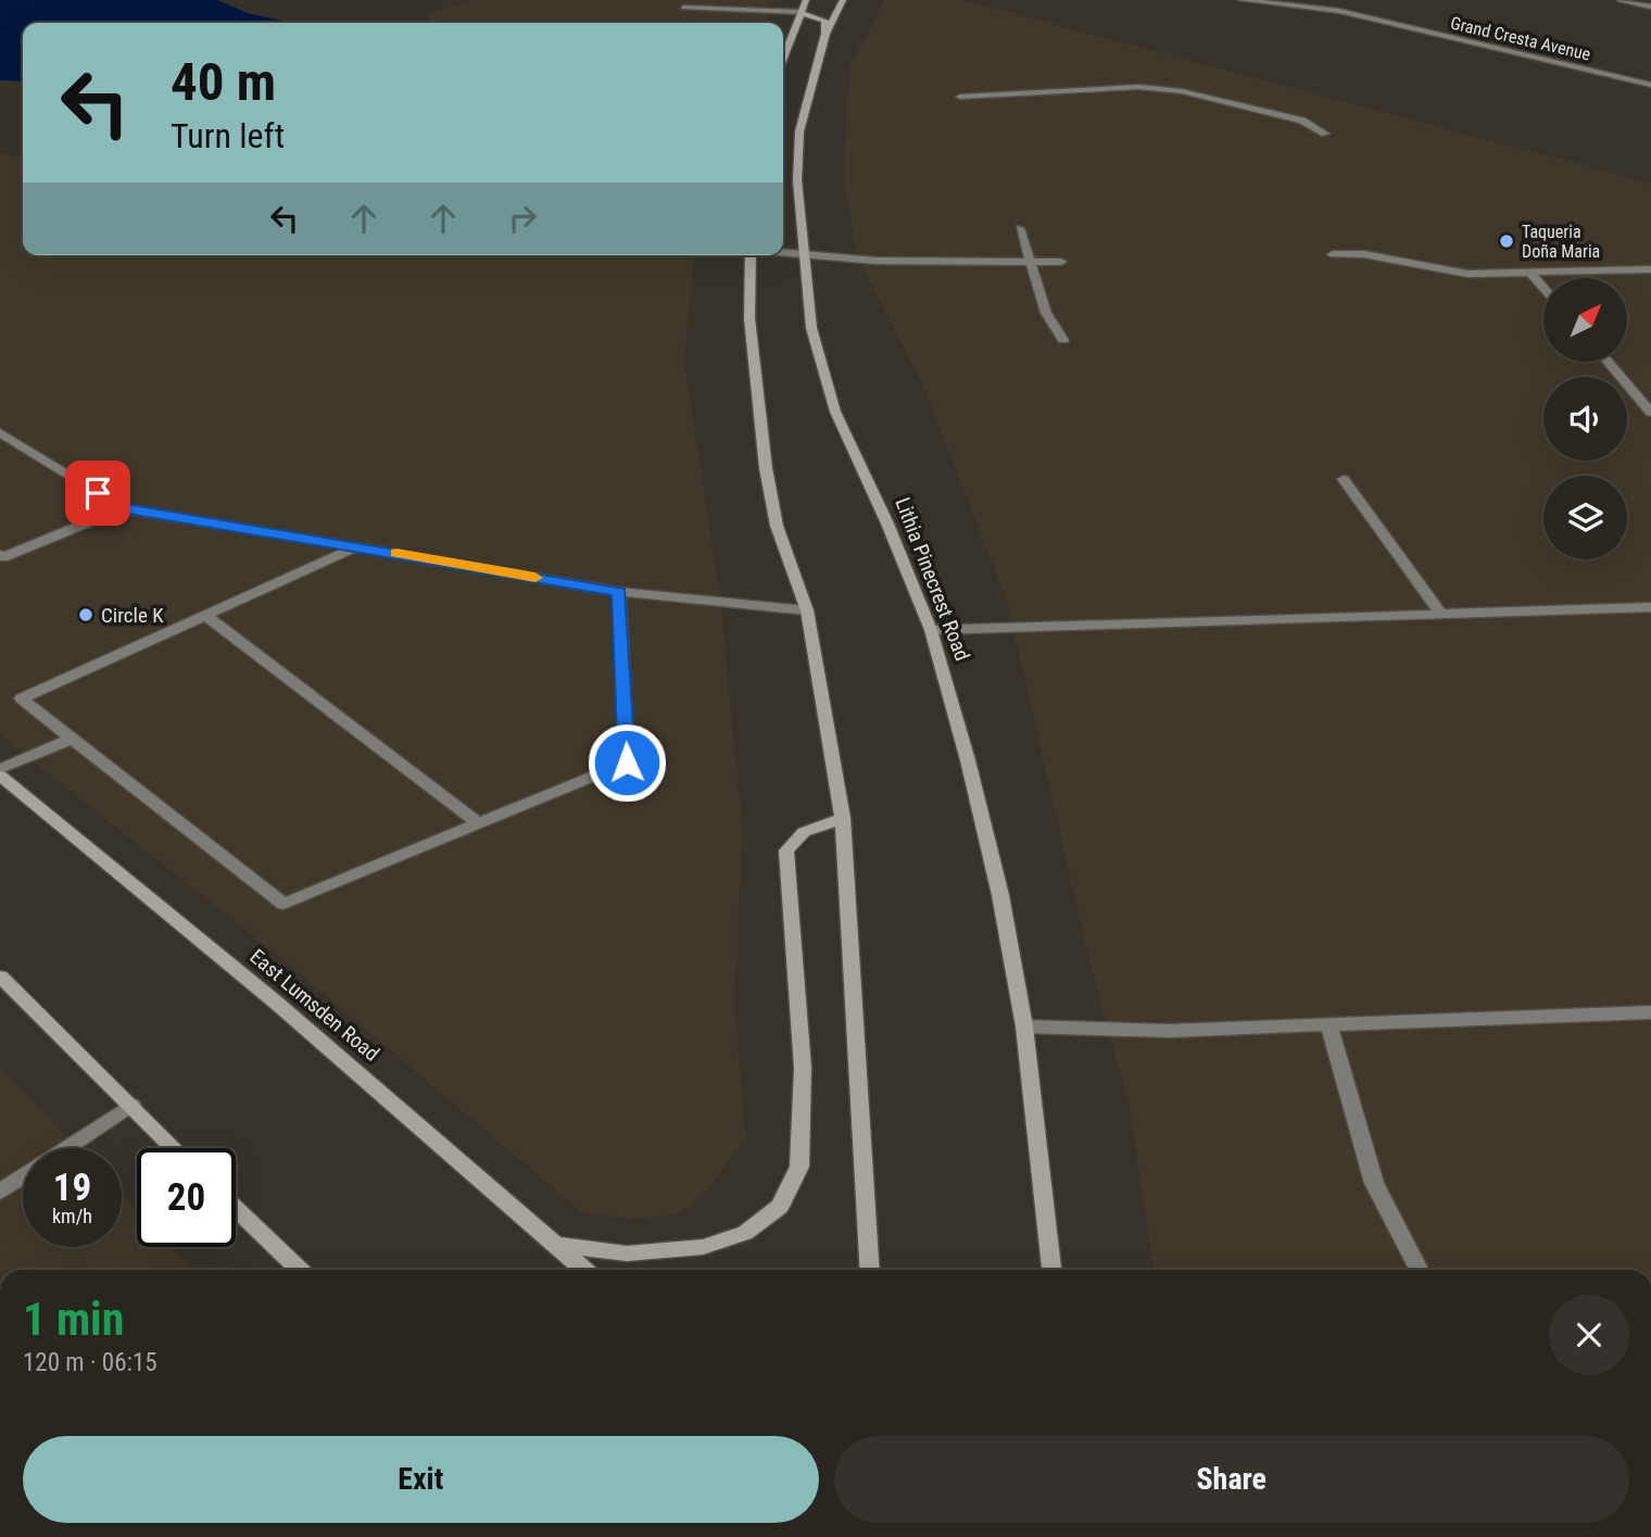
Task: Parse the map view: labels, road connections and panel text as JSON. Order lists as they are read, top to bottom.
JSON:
{
  "streets": {
    "main road": ["Lithia Pinecrest Road", "East Lumsden Road"],
    "street": ["Grand Cresta Avenue"]
  },
  "places": ["Taqueria Doña Maria", "Circle K"],
  "north": "top right",
  "page": {
    "turn": ["40 m", "Turn left"],
    "speed": "19 km/h",
    "limit": "20",
    "heading": ["1 min", "120 m · 06:15"],
    "buttons": ["Exit", "Share"]
  }
}
